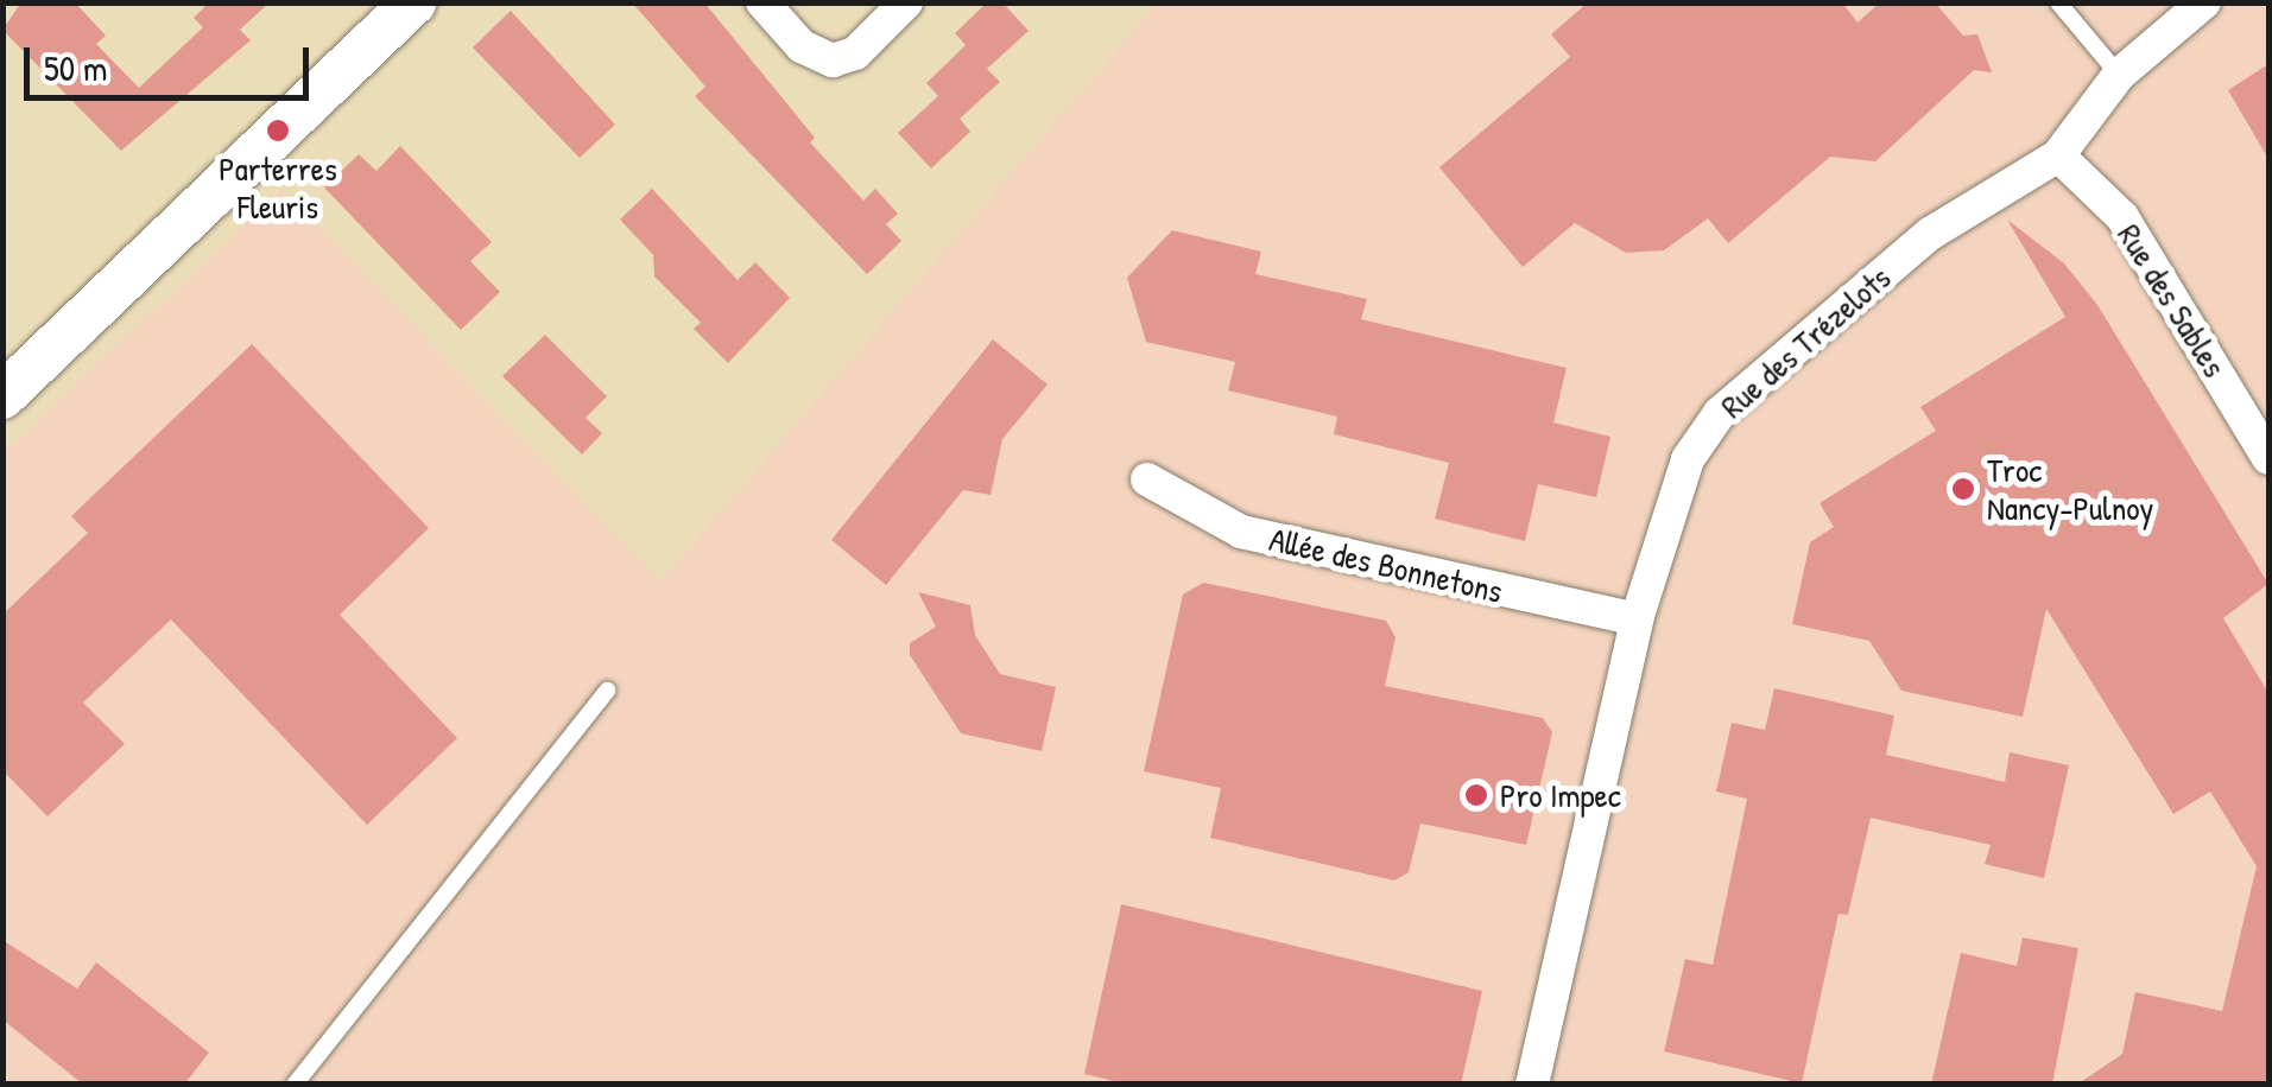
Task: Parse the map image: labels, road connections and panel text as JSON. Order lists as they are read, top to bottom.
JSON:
{
  "streets": {
    "street": ["Rue des Sables", "Rue des Trézelots", "Allée des Bonnetons"]
  },
  "crossings": [
    ["Rue des Sables", "Rue des Trézelots"],
    ["Rue des Trézelots", "Allée des Bonnetons"]
  ],
  "places": ["Parterres Fleuris", "Troc Nancy-Pulnoy", "Pro Impec"],
  "scale_bar": "50 m"
}
